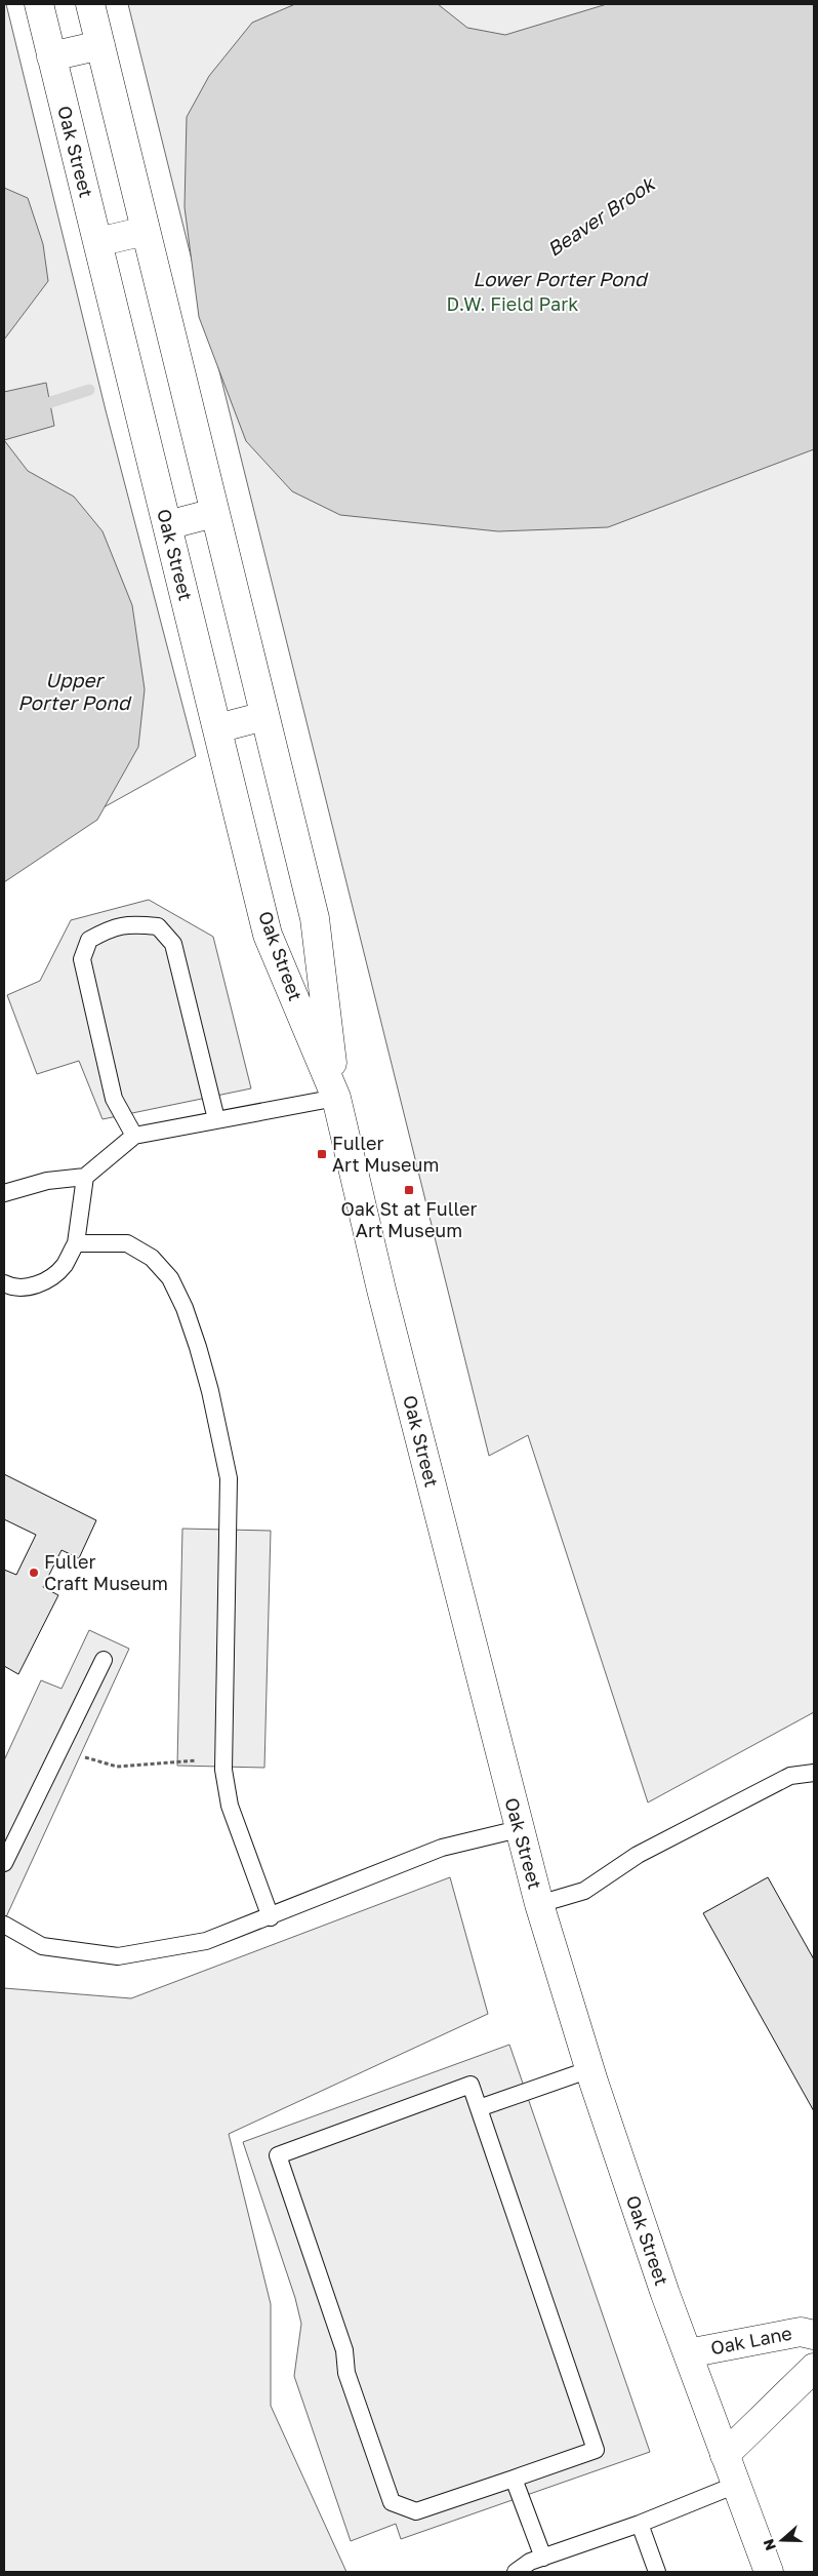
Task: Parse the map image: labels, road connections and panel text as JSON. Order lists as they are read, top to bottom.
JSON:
{
  "streets": {
    "main road": ["Oak Street", "Oak Lane"]
  },
  "crossings": [
    ["Oak Street", "Oak Lane"]
  ],
  "water": ["Beaver Brook", "Lower Porter Pond", "Upper Porter Pond"],
  "parks": ["D.W. Field Park"],
  "places": {
    "transit": ["Fuller Art Museum", "Oak St at Fuller Art Museum"],
    "other": ["Fuller Craft Museum"]
  },
  "north": "left"
}
